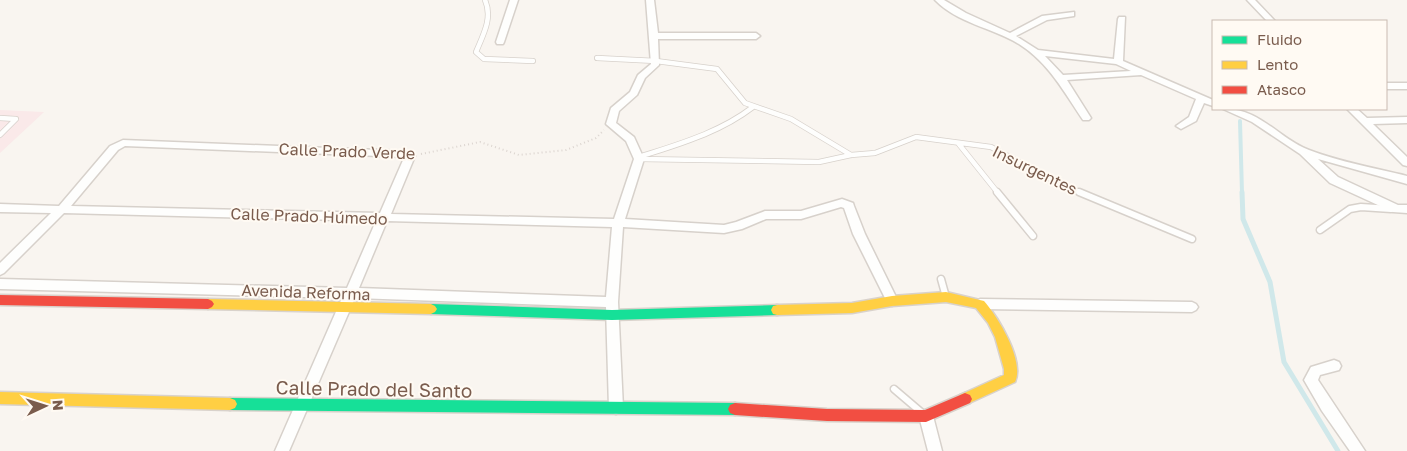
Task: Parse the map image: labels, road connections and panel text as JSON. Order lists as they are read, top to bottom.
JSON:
{
  "streets": {
    "street": [
      "Calle Prado Verde",
      "Calle Prado Húmedo",
      "Avenida Reforma",
      "Calle Prado del Santo"
    ],
    "lane": ["Insurgentes"]
  },
  "crossings": [
    ["Calle Prado Verde", "Calle Prado Húmedo"]
  ],
  "legend": ["Fluido", "Lento", "Atasco"],
  "north": "right"
}
